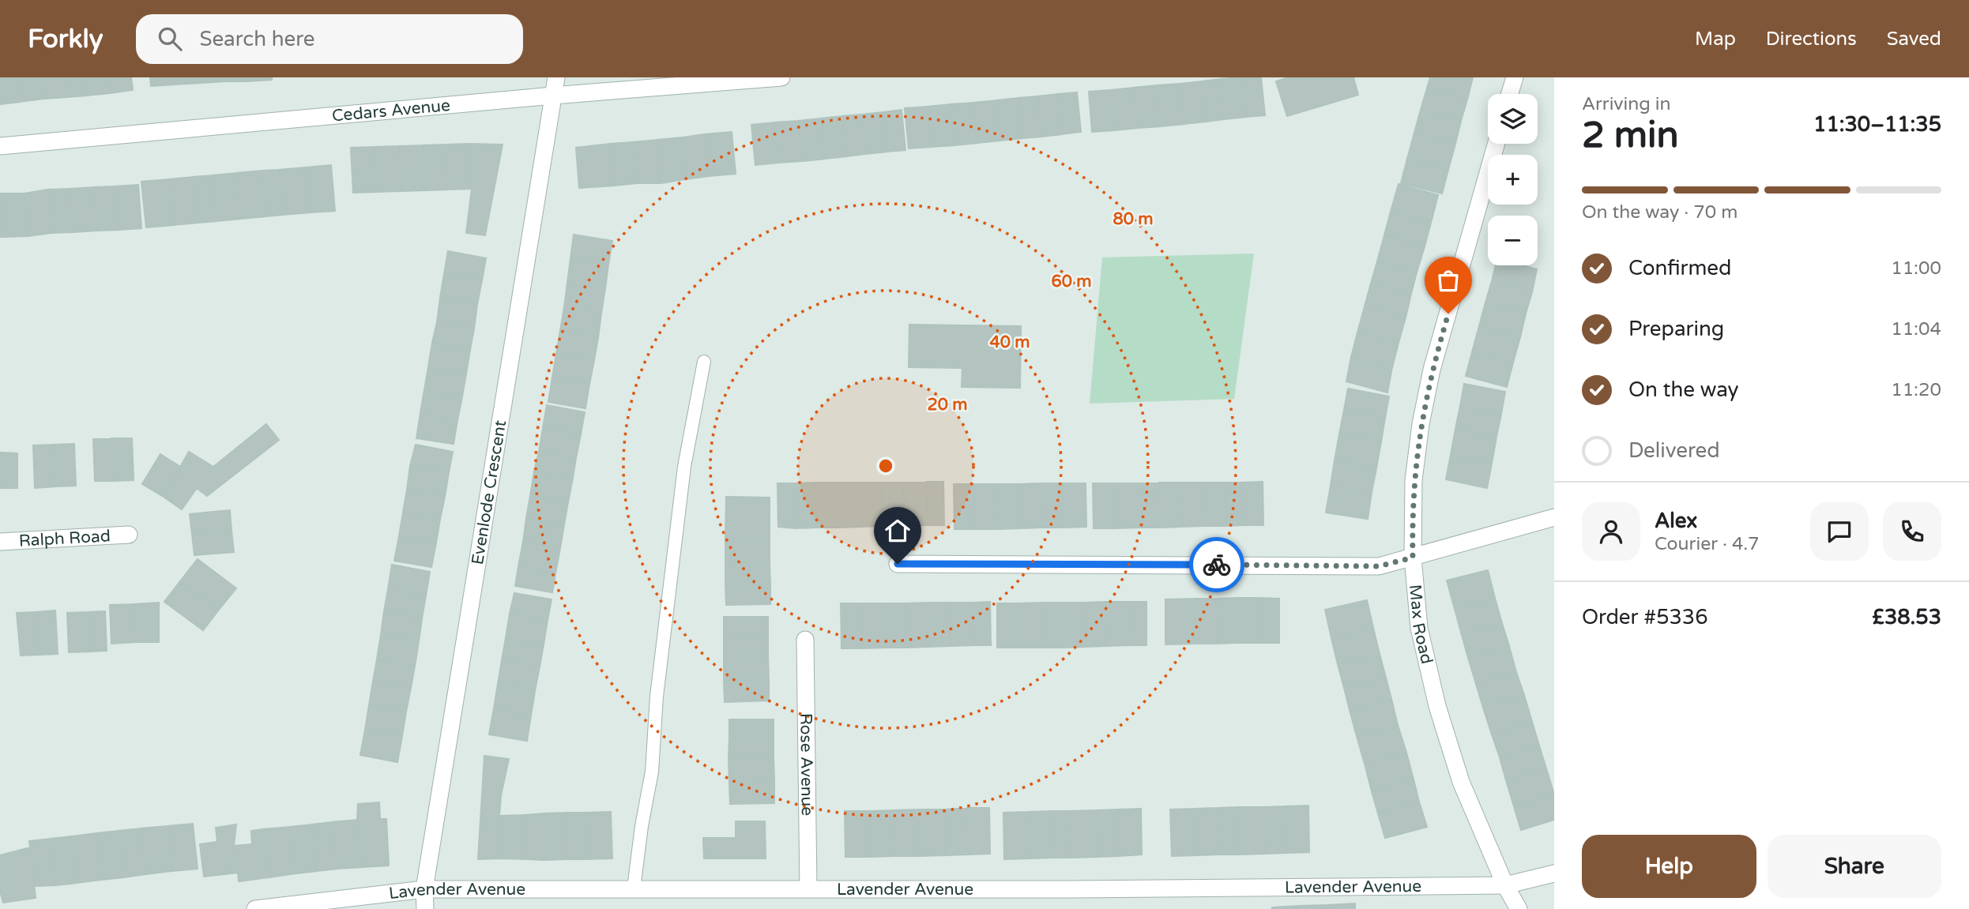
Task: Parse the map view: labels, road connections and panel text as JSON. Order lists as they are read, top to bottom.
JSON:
{
  "streets": {
    "street": [
      "Cedars Avenue",
      "Evenlode Crescent",
      "Ralph Road",
      "Max Road",
      "Rose Avenue",
      "Lavender Avenue"
    ]
  },
  "crossings": [
    ["Cedars Avenue", "Evenlode Crescent"],
    ["Evenlode Crescent", "Lavender Avenue"],
    ["Max Road", "Lavender Avenue"],
    ["Rose Avenue", "Lavender Avenue"]
  ],
  "page": {
    "header": "Forkly",
    "search": "Search here",
    "nav": ["Map", "Directions", "Saved"],
    "heading": ["2 min", "Arriving in", "11:30–11:35"],
    "panel": [
      "Alex",
      "Courier · 4.7",
      "Order #5336",
      "£38.53"
    ],
    "map_buttons": ["+", "−"],
    "bar": "On the way · 70 m",
    "list": [
      ["Confirmed", "11:00"],
      ["Preparing", "11:04"],
      ["On the way", "11:20"],
      "Delivered"
    ],
    "buttons": ["Help", "Share"]
  },
  "rings": [
    "80 m",
    "60 m",
    "40 m",
    "20 m"
  ]
}
